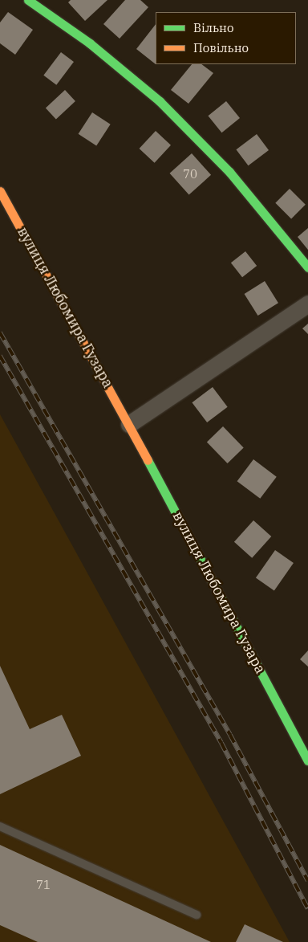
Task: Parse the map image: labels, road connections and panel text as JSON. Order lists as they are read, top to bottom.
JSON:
{
  "streets": {
    "main road": ["вулиця Любомира Гузара"]
  },
  "house_numbers": ["70", "71"],
  "legend": ["Вільно", "Повільно"]
}
